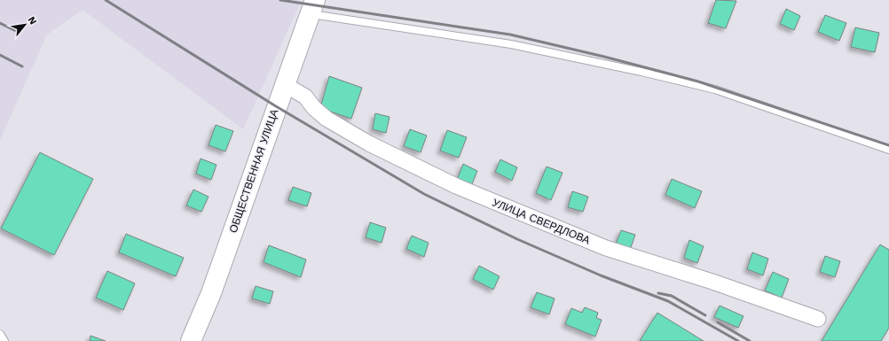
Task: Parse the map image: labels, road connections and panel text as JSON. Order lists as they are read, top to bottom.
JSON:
{
  "streets": {
    "main road": ["ОБЩЕСТВЕННАЯ УЛИЦА"],
    "street": ["УЛИЦА СВЕРДЛОВА"]
  },
  "crossings": [
    ["ОБЩЕСТВЕННАЯ УЛИЦА", "УЛИЦА СВЕРДЛОВА"]
  ],
  "north": "top right"
}
